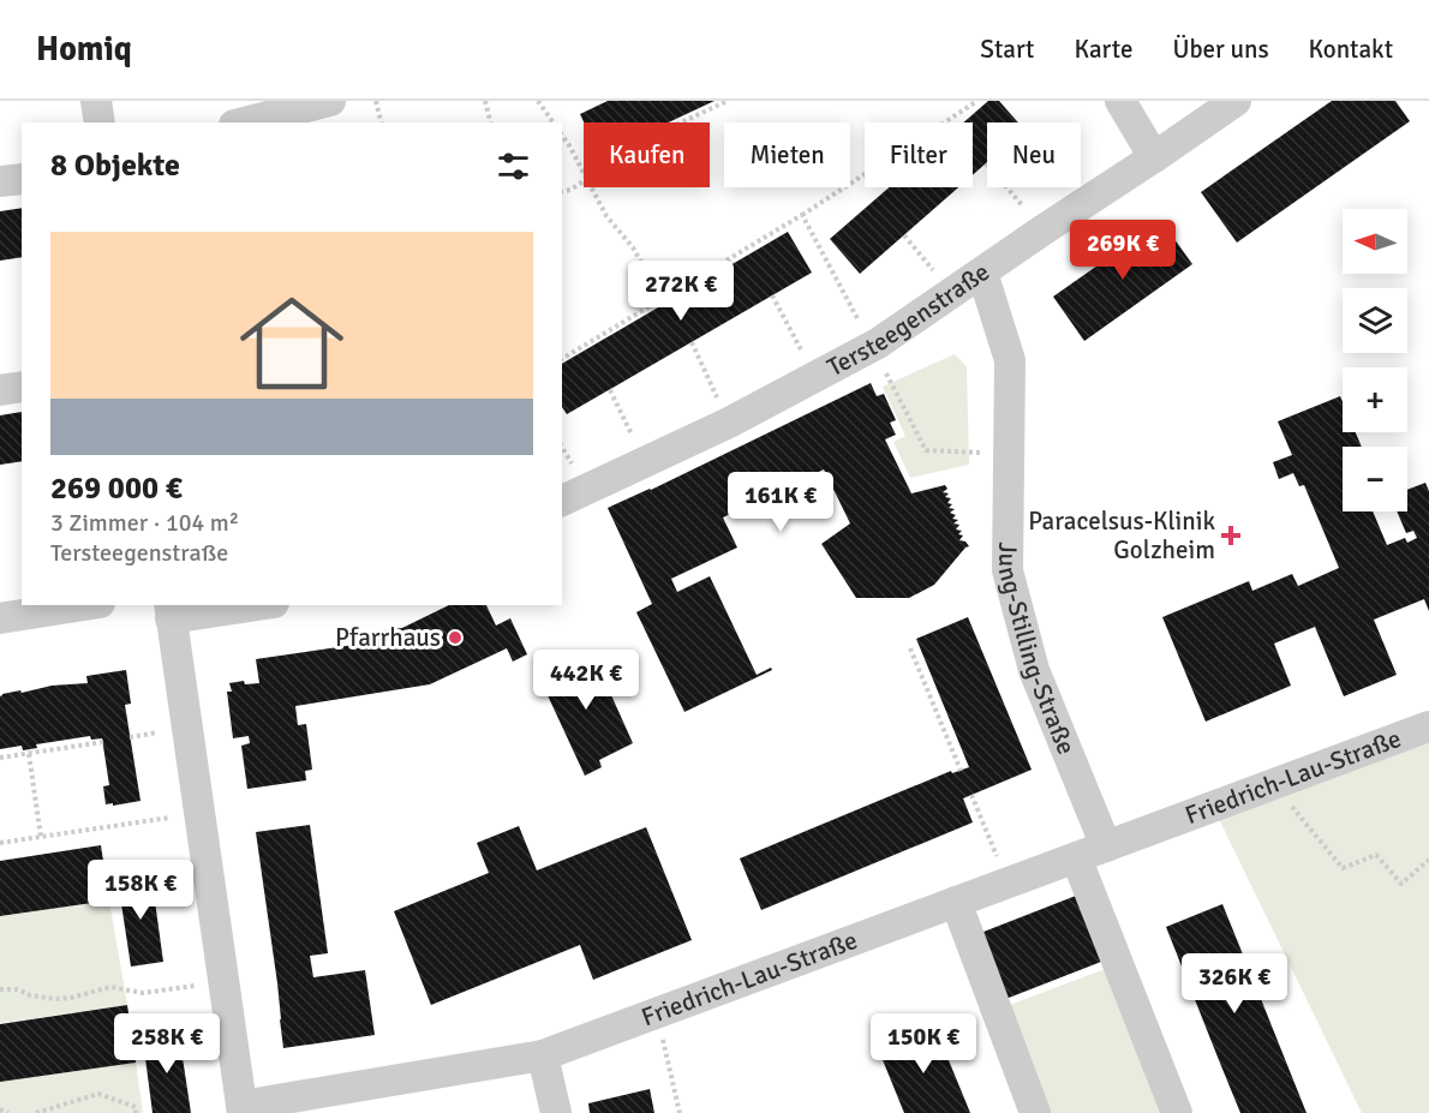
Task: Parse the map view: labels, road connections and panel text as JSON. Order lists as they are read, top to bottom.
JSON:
{
  "streets": {
    "street": ["Tersteegenstraße", "Jung-Stilling-Straße", "Friedrich-Lau-Straße"]
  },
  "crossings": [
    ["Tersteegenstraße", "Jung-Stilling-Straße"],
    ["Jung-Stilling-Straße", "Friedrich-Lau-Straße"]
  ],
  "places": {
    "health": ["Paracelsus-Klinik Golzheim"],
    "other": ["Pfarrhaus"]
  },
  "north": "left",
  "page": {
    "header": "Homiq",
    "nav": [
      "Start",
      "Karte",
      "Über uns",
      "Kontakt"
    ],
    "chip": [
      "Kaufen",
      "Mieten",
      "Filter",
      "Neu"
    ],
    "heading": "8 Objekte",
    "map_buttons": ["+", "−"],
    "list": [
      {
        "name": "269 000 €",
        "note": "3 Zimmer · 104 m² · Tersteegenstraße"
      }
    ],
    "price": [
      "269K €",
      "272K €",
      "161K €",
      "442K €",
      "158K €",
      "326K €",
      "258K €",
      "150K €"
    ]
  }
}
